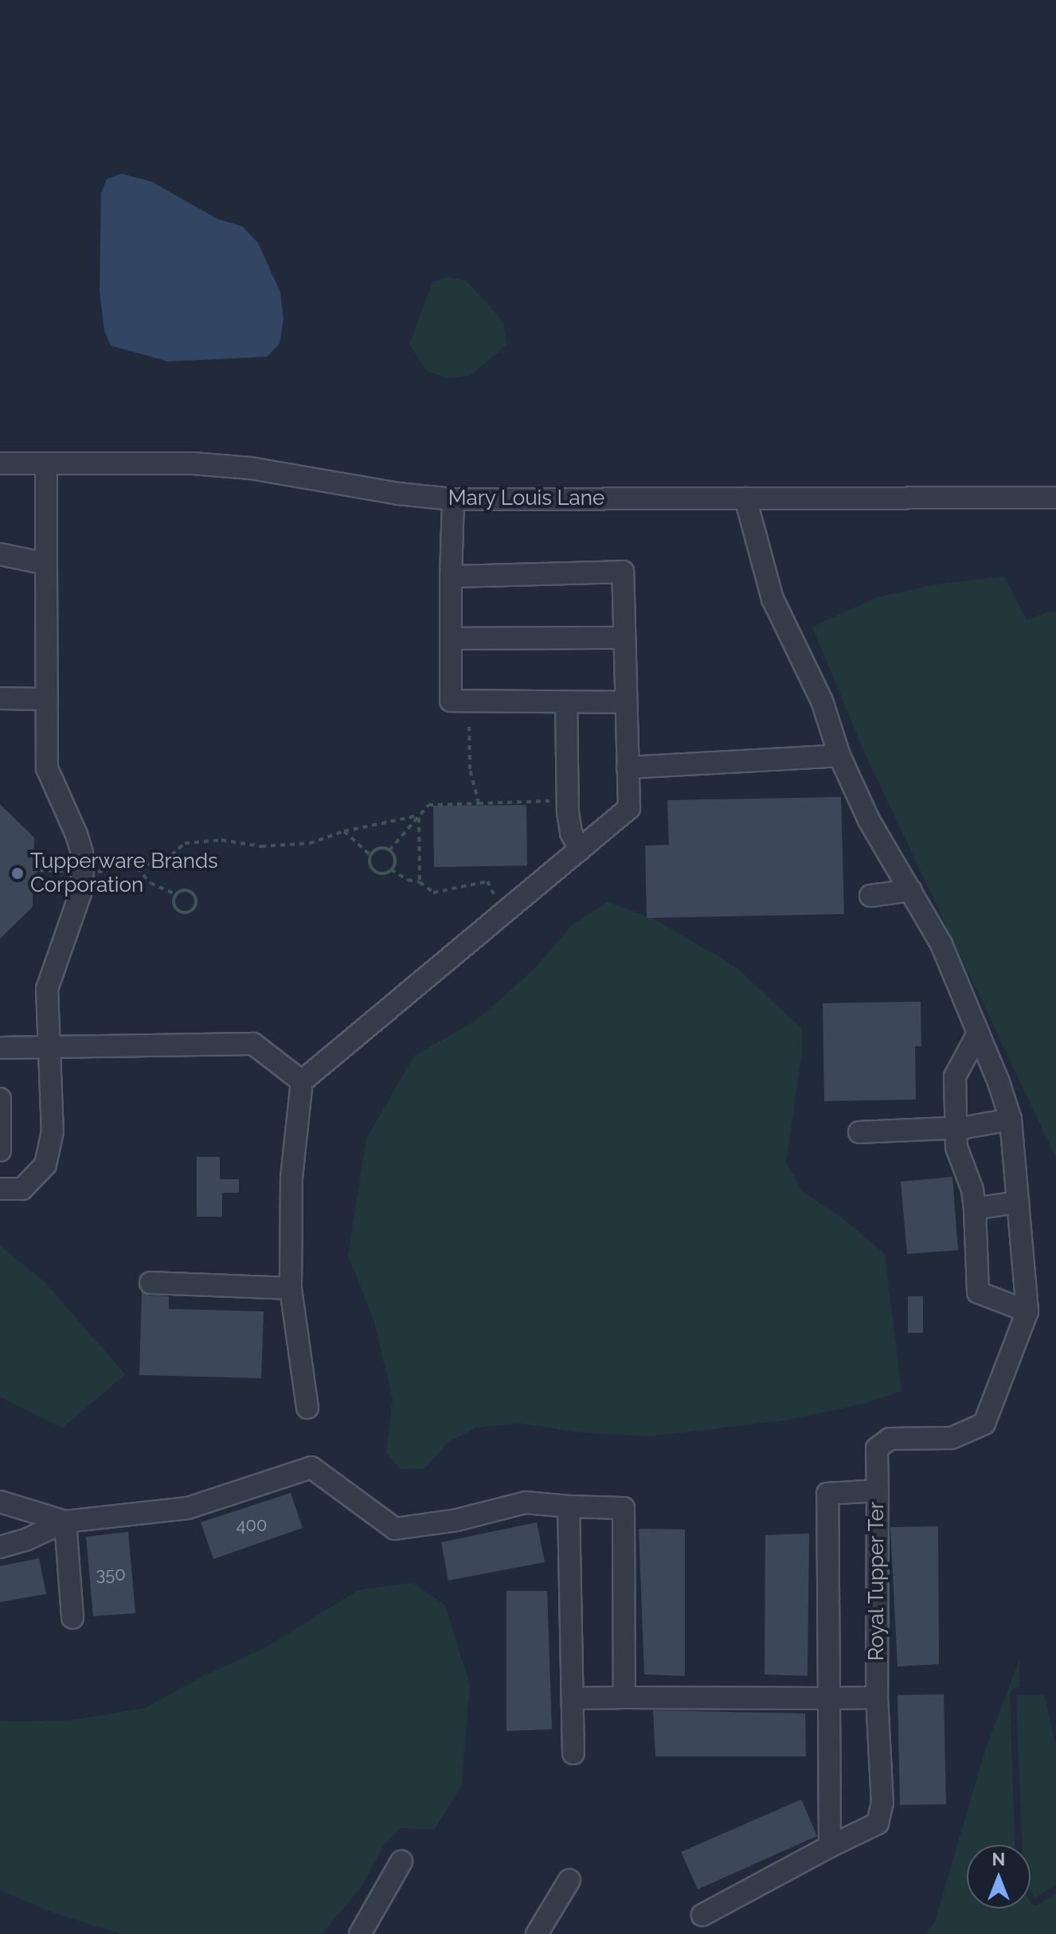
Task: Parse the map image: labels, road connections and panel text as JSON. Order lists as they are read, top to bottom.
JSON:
{
  "streets": {
    "street": ["Mary Louis Lane", "Royal Tupper Ter"]
  },
  "places": ["Tupperware Brands Corporation"],
  "house_numbers": ["400", "350"],
  "north": "top"
}
